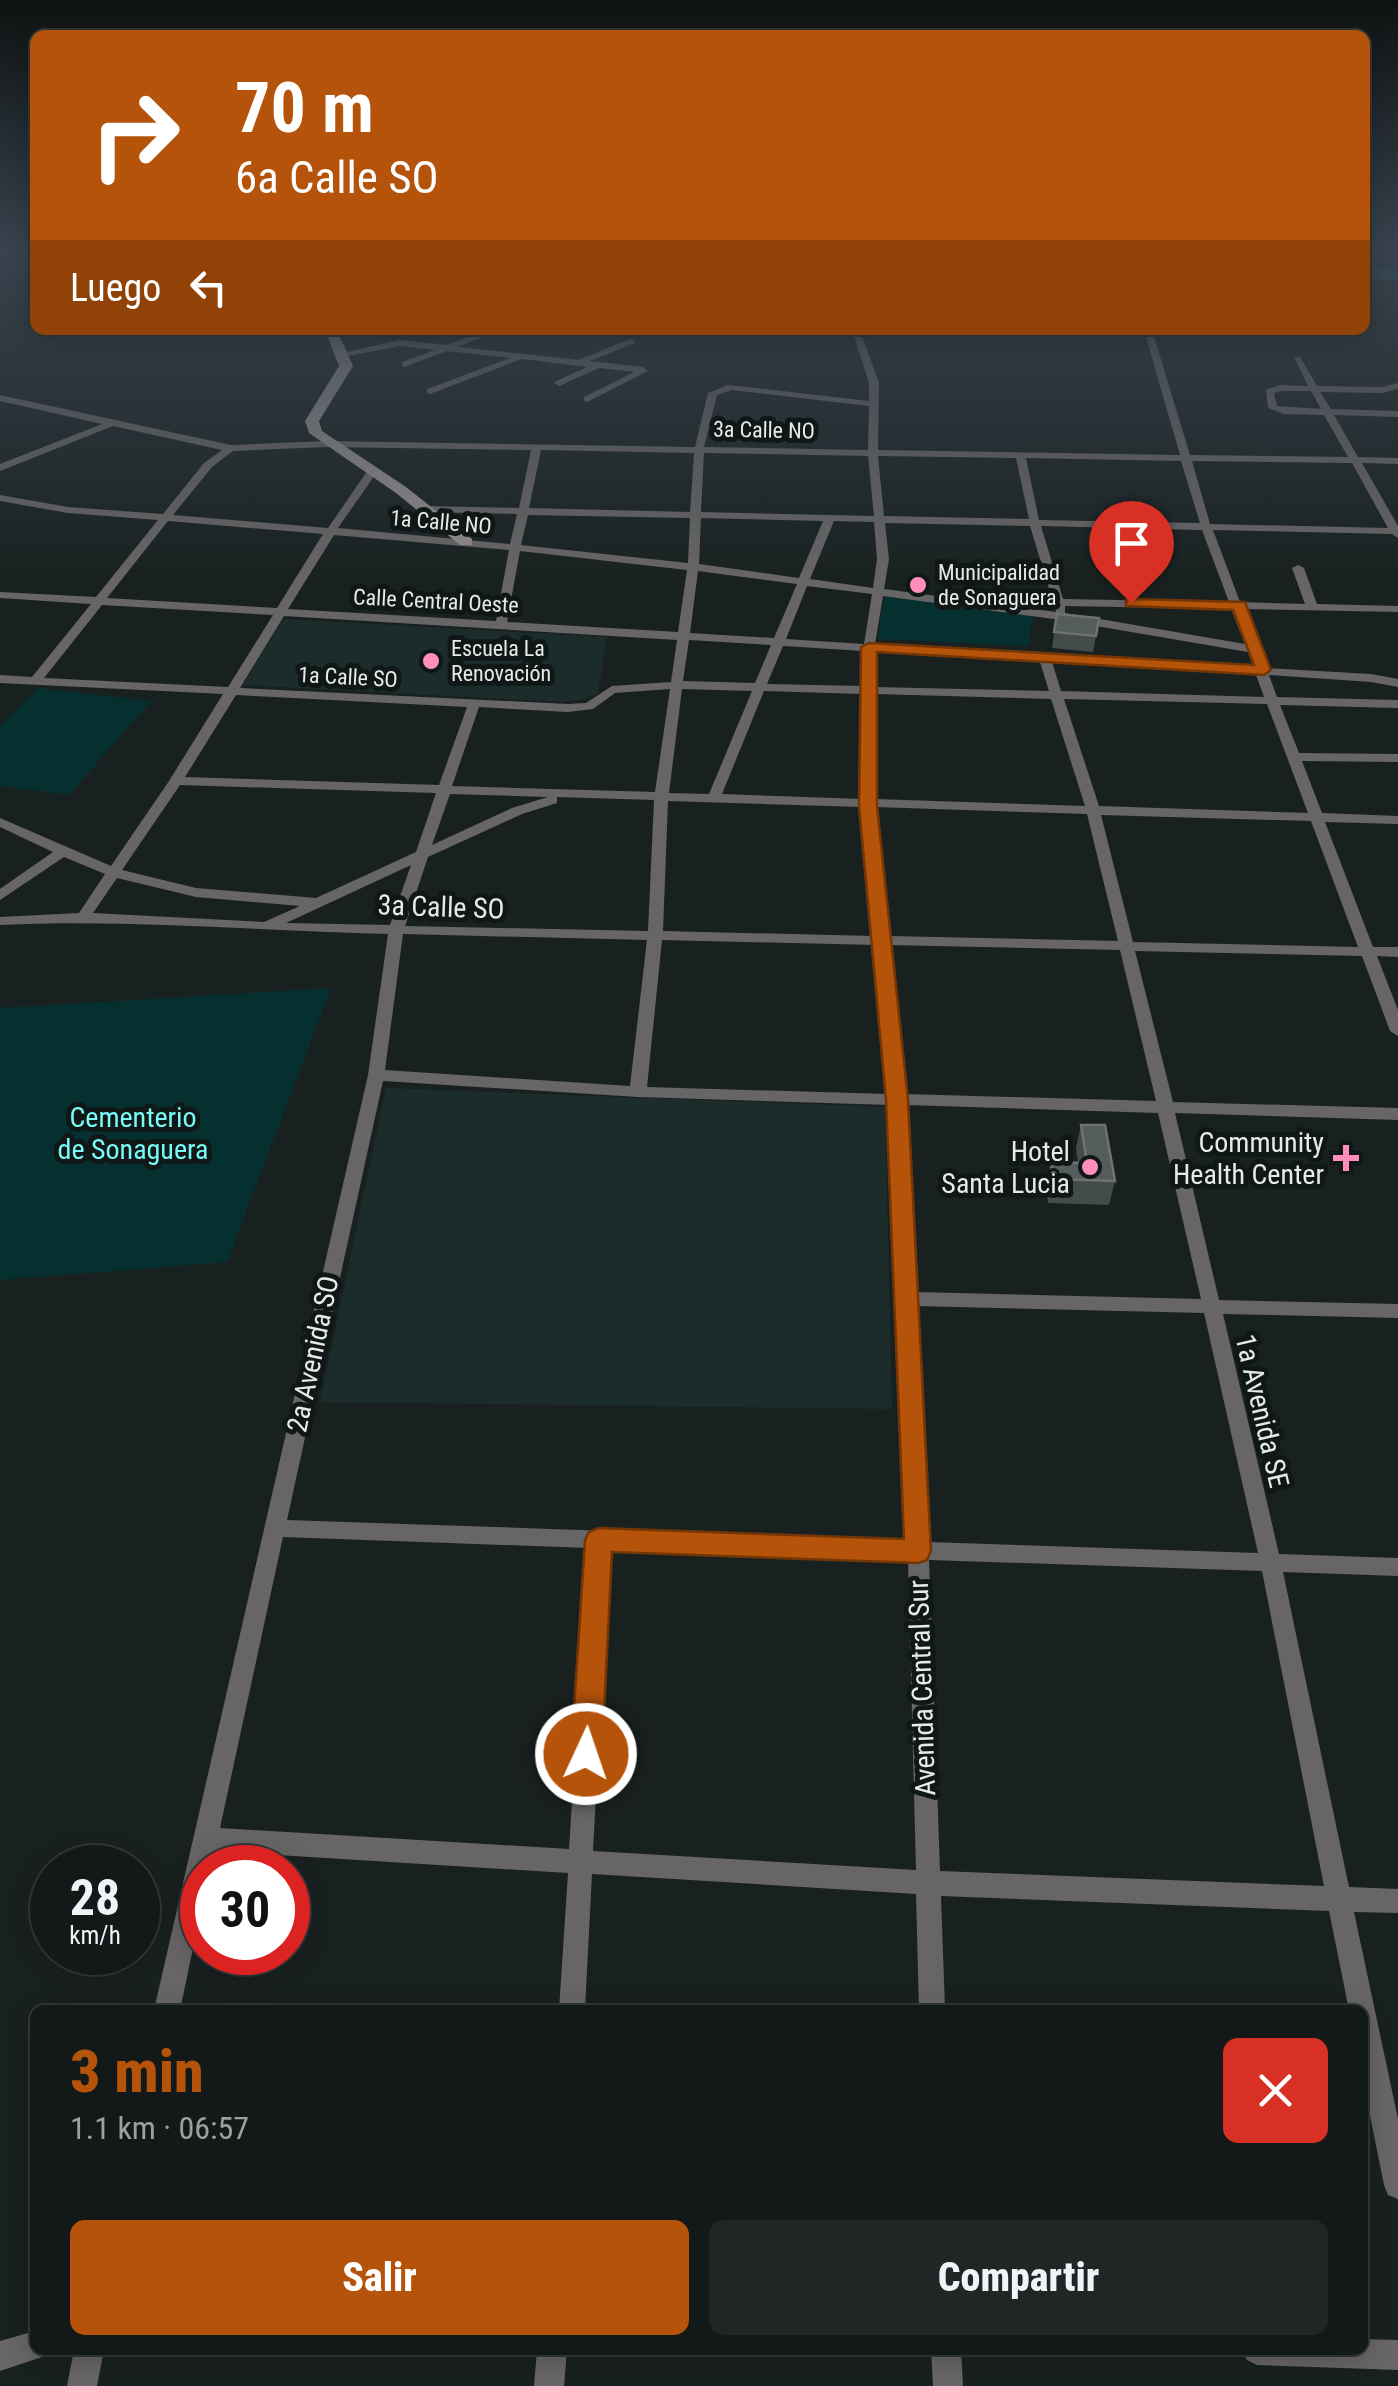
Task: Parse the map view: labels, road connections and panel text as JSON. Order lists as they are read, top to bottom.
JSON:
{
  "streets": {
    "street": [
      "3a Calle NO",
      "1a Calle NO",
      "Calle Central Oeste",
      "1a Calle SO",
      "3a Calle SO",
      "2a Avenida SO",
      "1a Avenida SE",
      "Avenida Central Sur"
    ]
  },
  "crossings": [
    ["3a Calle NO", "Avenida Central Sur"],
    ["1a Calle NO", "Avenida Central Sur"],
    ["Calle Central Oeste", "1a Avenida SE"],
    ["Calle Central Oeste", "Avenida Central Sur"],
    ["1a Calle SO", "2a Avenida SO"],
    ["1a Calle SO", "1a Avenida SE"],
    ["1a Calle SO", "Avenida Central Sur"],
    ["3a Calle SO", "2a Avenida SO"],
    ["3a Calle SO", "1a Avenida SE"],
    ["3a Calle SO", "Avenida Central Sur"]
  ],
  "parks": ["Cementerio de Sonaguera"],
  "places": {
    "other": ["Municipalidad de Sonaguera", "Escuela La Renovación", "Hotel Santa Lucia"],
    "health": ["Community Health Center"]
  },
  "page": {
    "turn": ["70 m", "6a Calle SO"],
    "then": "Luego",
    "speed": "28 km/h",
    "limit": "30",
    "heading": ["3 min", "1.1 km · 06:57"],
    "buttons": ["Salir", "Compartir"]
  }
}
